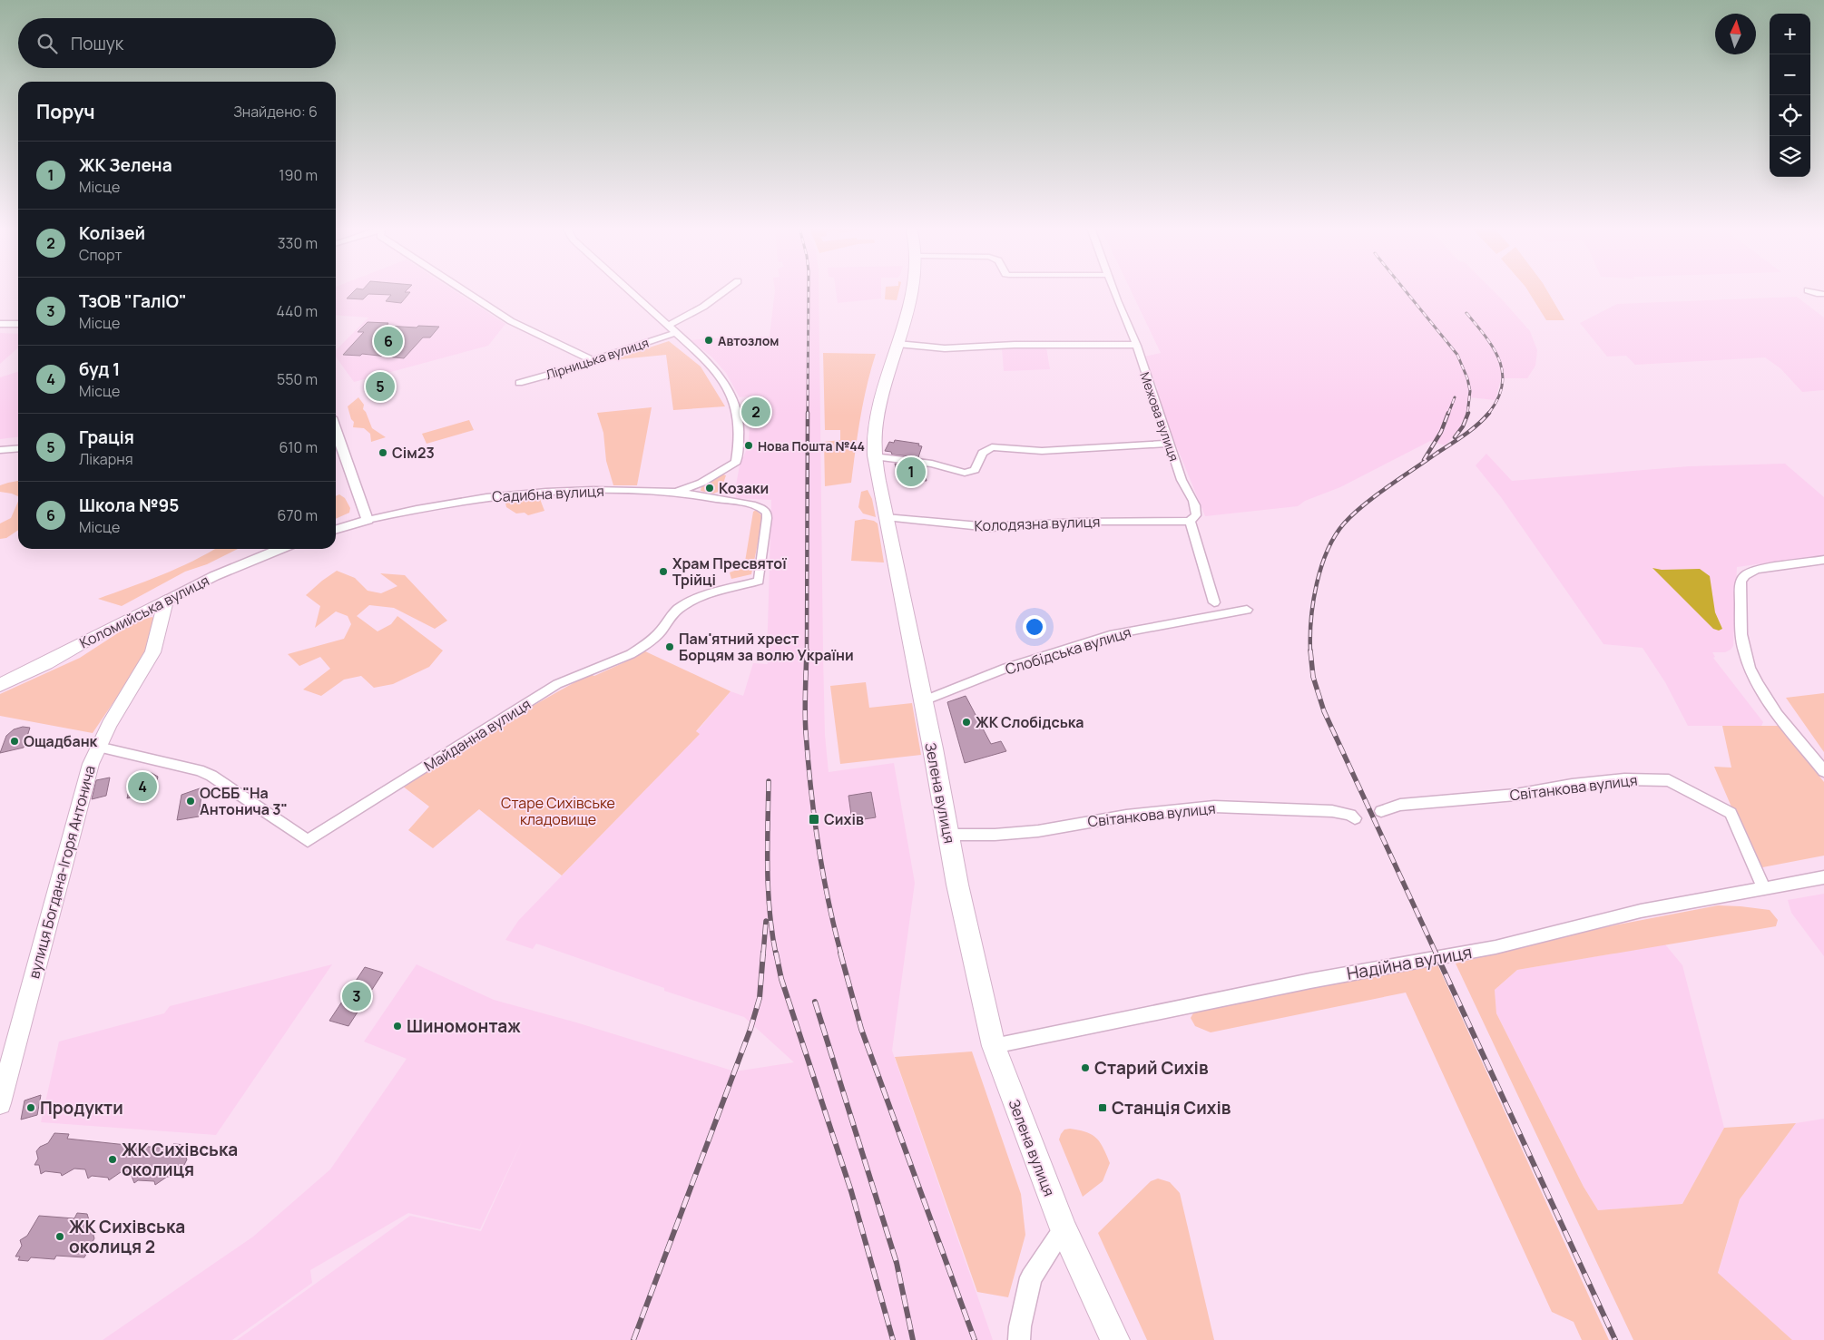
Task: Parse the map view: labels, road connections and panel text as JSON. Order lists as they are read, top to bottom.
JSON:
{
  "streets": {
    "main road": ["Коломийська вулиця", "Зелена вулиця", "вулиця Богдана-Ігоря Антонича"],
    "street": [
      "Лірницька вулиця",
      "Межова вулиця",
      "Садибна вулиця",
      "Колодязна вулиця",
      "Слобідська вулиця",
      "Майданна вулиця",
      "Світанкова вулиця",
      "Надійна вулиця"
    ]
  },
  "crossings": [
    ["Межова вулиця", "Колодязна вулиця"],
    ["Садибна вулиця", "Майданна вулиця"],
    ["Колодязна вулиця", "Зелена вулиця"],
    ["Коломийська вулиця", "вулиця Богдана-Ігоря Антонича"],
    ["Слобідська вулиця", "Зелена вулиця"],
    ["Майданна вулиця", "вулиця Богдана-Ігоря Антонича"],
    ["Світанкова вулиця", "Зелена вулиця"],
    ["Світанкова вулиця", "Надійна вулиця"],
    ["Зелена вулиця", "Надійна вулиця"]
  ],
  "parks": ["Старе Сихівське кладовище"],
  "places": {
    "other": [
      "Автозлом",
      "Нова Пошта №44",
      "Сім23",
      "Козаки",
      "Храм Пресвятої Трійці",
      "Пам'ятний хрест Борцям за волю України",
      "ЖК Слобідська",
      "Ощадбанк",
      "ОСББ \"На Антонича 3\"",
      "Шиномонтаж",
      "Старий Сихів",
      "Продукти",
      "ЖК Сихівська околиця",
      "ЖК Сихівська околиця 2"
    ],
    "transit": ["Сихів", "Станція Сихів"]
  },
  "north": "top",
  "page": {
    "map_buttons": ["+", "−"],
    "search": "Пошук",
    "heading": ["Поруч", "Знайдено: 6"],
    "list": [
      {
        "mark": "1",
        "name": "ЖК Зелена",
        "note": "Місце",
        "value": "190 m"
      },
      {
        "mark": "2",
        "name": "Колізей",
        "note": "Спорт",
        "value": "330 m"
      },
      {
        "mark": "3",
        "name": "ТзОВ \"ГалІО\"",
        "note": "Місце",
        "value": "440 m"
      },
      {
        "mark": "4",
        "name": "буд 1",
        "note": "Місце",
        "value": "550 m"
      },
      {
        "mark": "5",
        "name": "Грація",
        "note": "Лікарня",
        "value": "610 m"
      },
      {
        "mark": "6",
        "name": "Школа №95",
        "note": "Місце",
        "value": "670 m"
      }
    ],
    "pins": [
      "6",
      "5",
      "2",
      "1",
      "4",
      "3"
    ]
  }
}
